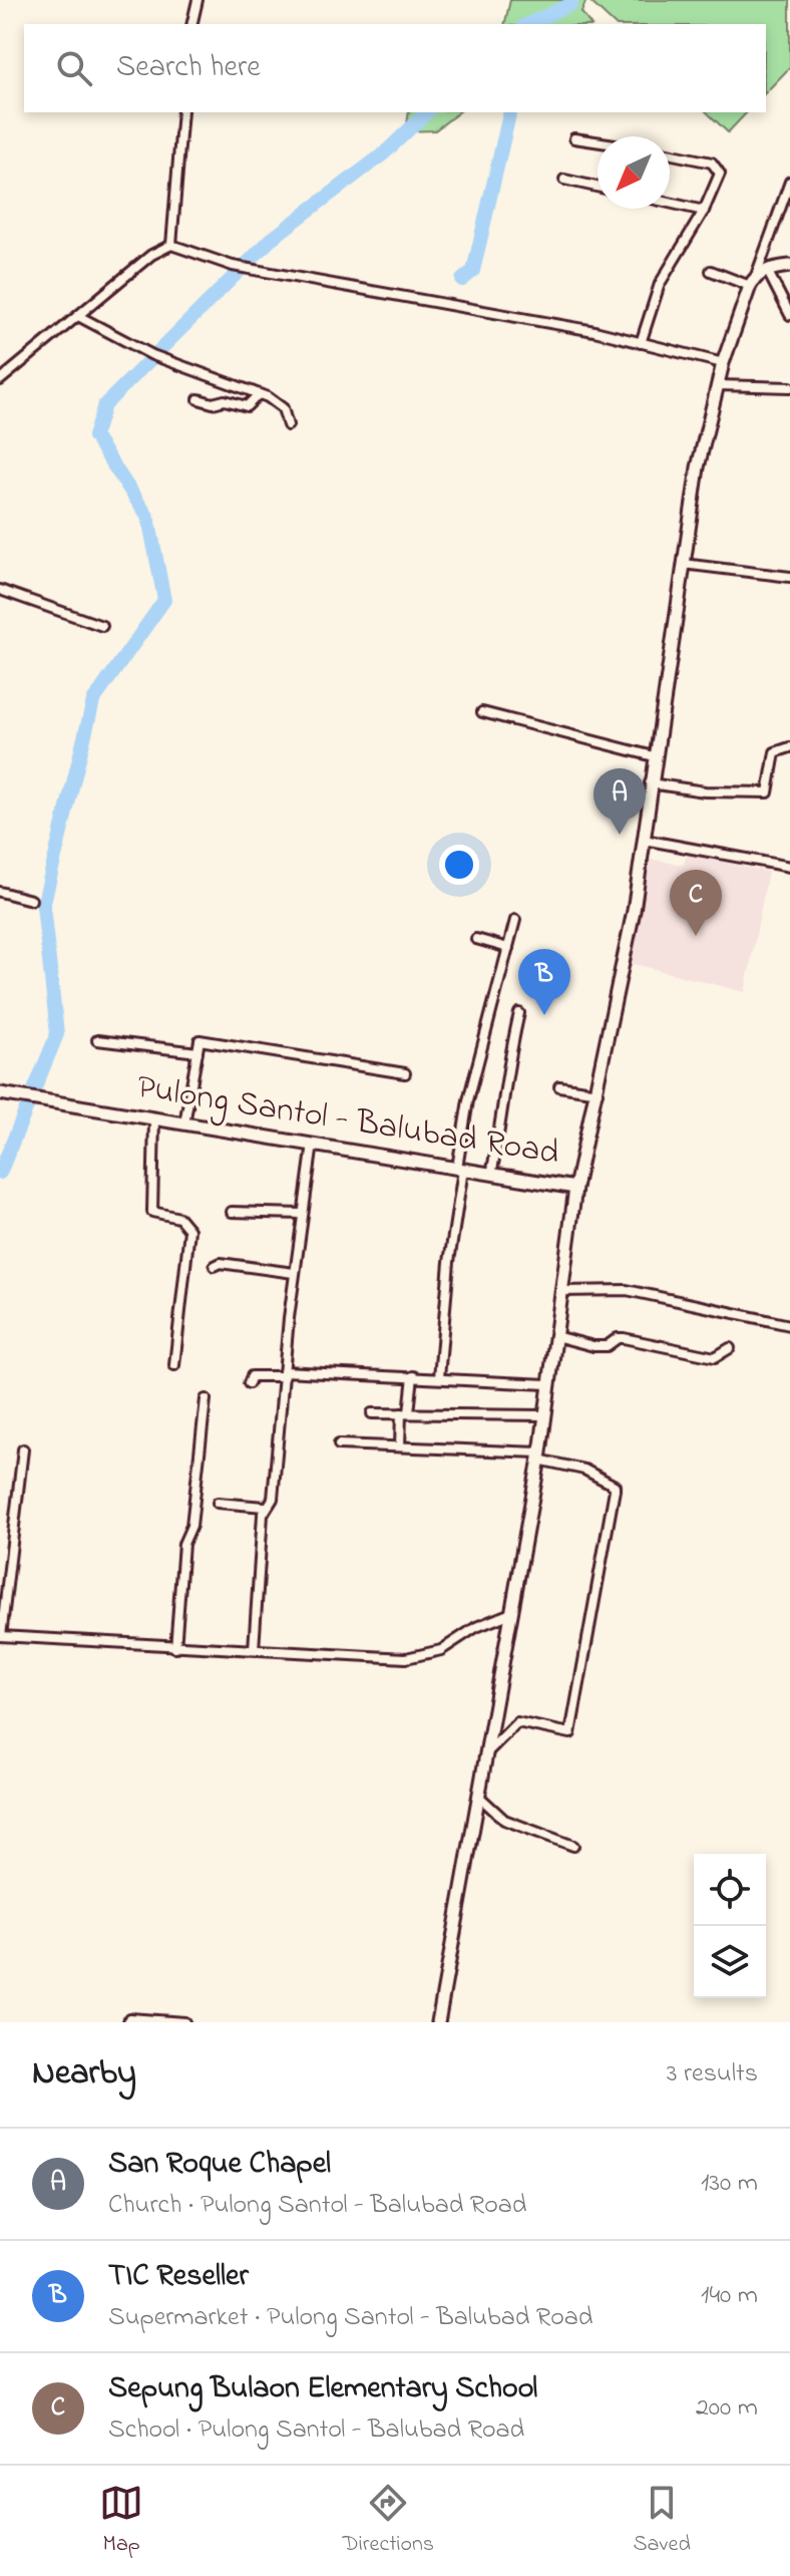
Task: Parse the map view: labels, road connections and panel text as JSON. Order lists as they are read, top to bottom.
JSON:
{
  "streets": {
    "street": ["Pulong Santol - Balubad Road"]
  },
  "north": "bottom left",
  "page": {
    "search": "Search here",
    "pins": ["A", "C", "B"],
    "heading": ["Nearby", "3 results"],
    "list": [
      {
        "mark": "A",
        "name": "San Roque Chapel",
        "note": "Church · Pulong Santol - Balubad Road",
        "value": "130 m"
      },
      {
        "mark": "B",
        "name": "TIC Reseller",
        "note": "Supermarket · Pulong Santol - Balubad Road",
        "value": "140 m"
      },
      {
        "mark": "C",
        "name": "Sepung Bulaon Elementary School",
        "note": "School · Pulong Santol - Balubad Road",
        "value": "200 m"
      }
    ],
    "nav": ["Map", "Directions", "Saved"]
  }
}
